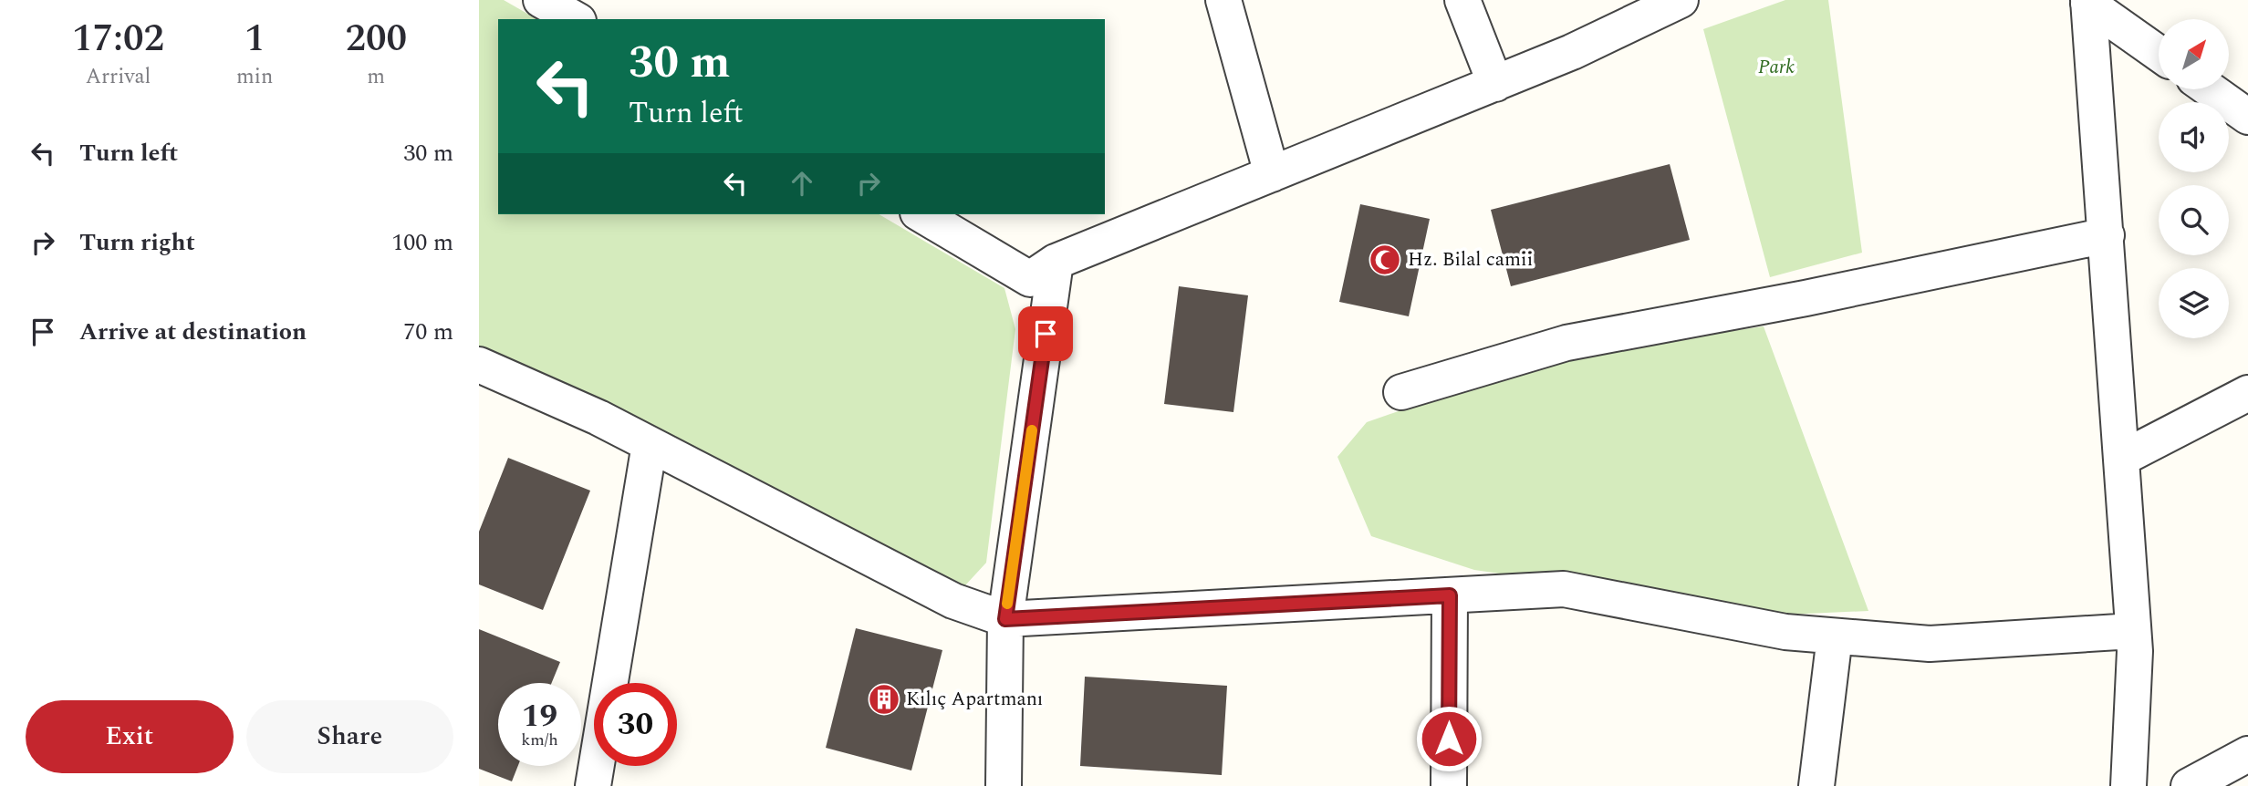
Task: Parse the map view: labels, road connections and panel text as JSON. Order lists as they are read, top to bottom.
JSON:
{
  "parks": ["Park"],
  "places": {
    "mosque": ["Hz. Bilal camii"],
    "building": ["Kılıç Apartmanı"]
  },
  "north": "top right",
  "page": {
    "eta": [
      "17:02",
      "Arrival",
      "1",
      "min",
      "200",
      "m"
    ],
    "turn": ["30 m", "Turn left"],
    "list": [
      {
        "name": "Turn left",
        "value": "30 m"
      },
      {
        "name": "Turn right",
        "value": "100 m"
      },
      {
        "name": "Arrive at destination",
        "value": "70 m"
      }
    ],
    "speed": "19 km/h",
    "limit": "30",
    "buttons": ["Exit", "Share"]
  }
}
